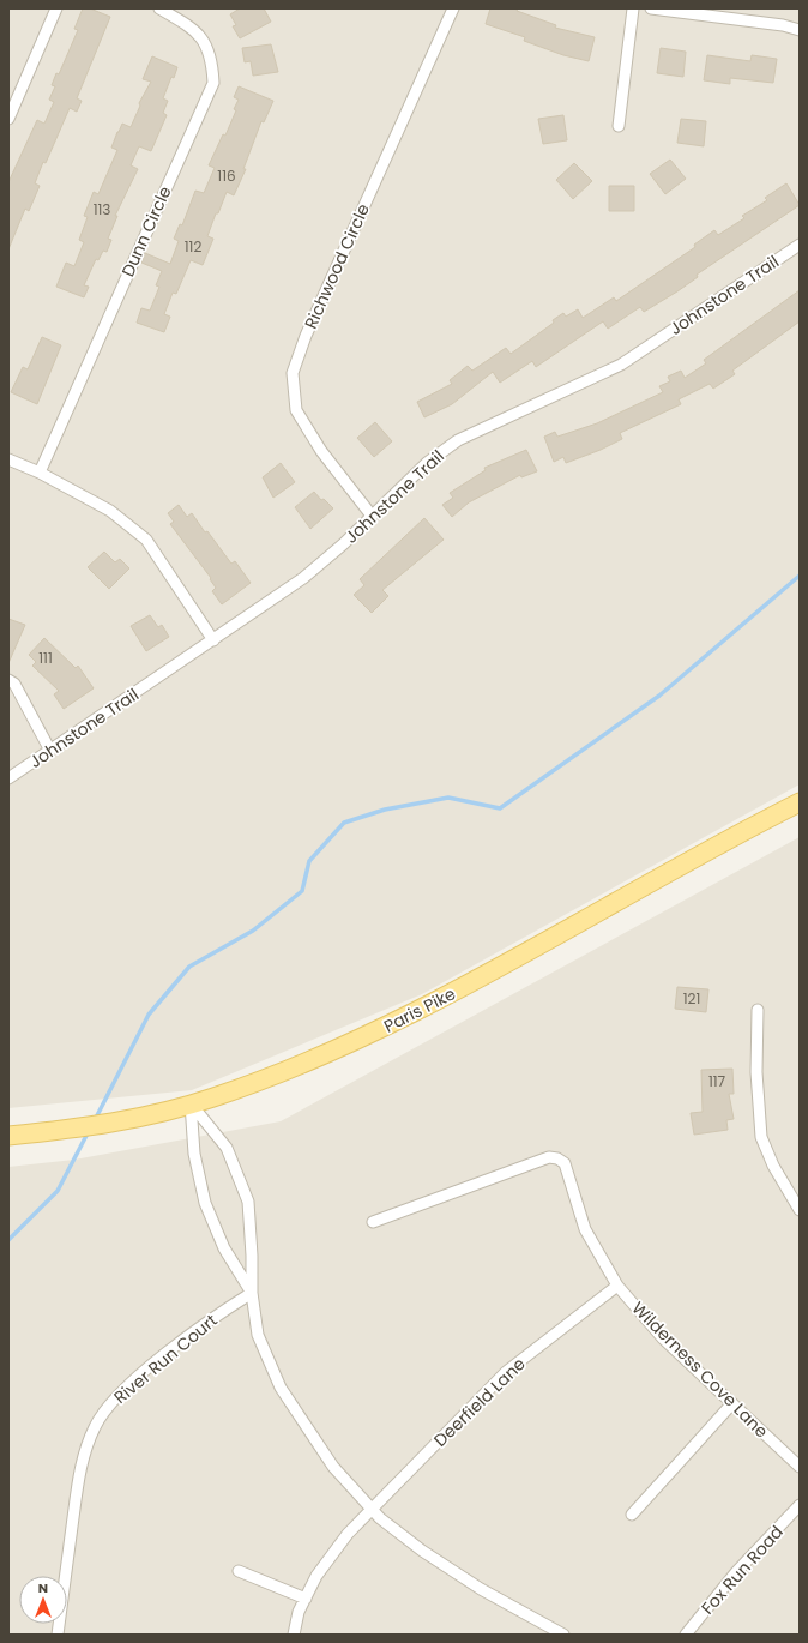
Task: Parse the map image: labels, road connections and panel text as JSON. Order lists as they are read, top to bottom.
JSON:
{
  "streets": {
    "main road": ["Paris Pike"],
    "street": [
      "Dunn Circle",
      "Richwood Circle",
      "Johnstone Trail",
      "River Run Court",
      "Wilderness Cove Lane",
      "Deerfield Lane",
      "Fox Run Road"
    ]
  },
  "crossings": [
    ["Richwood Circle", "Johnstone Trail"],
    ["Wilderness Cove Lane", "Deerfield Lane"]
  ],
  "house_numbers": [
    "116",
    "113",
    "112",
    "111",
    "121",
    "117"
  ],
  "north": "top"
}
